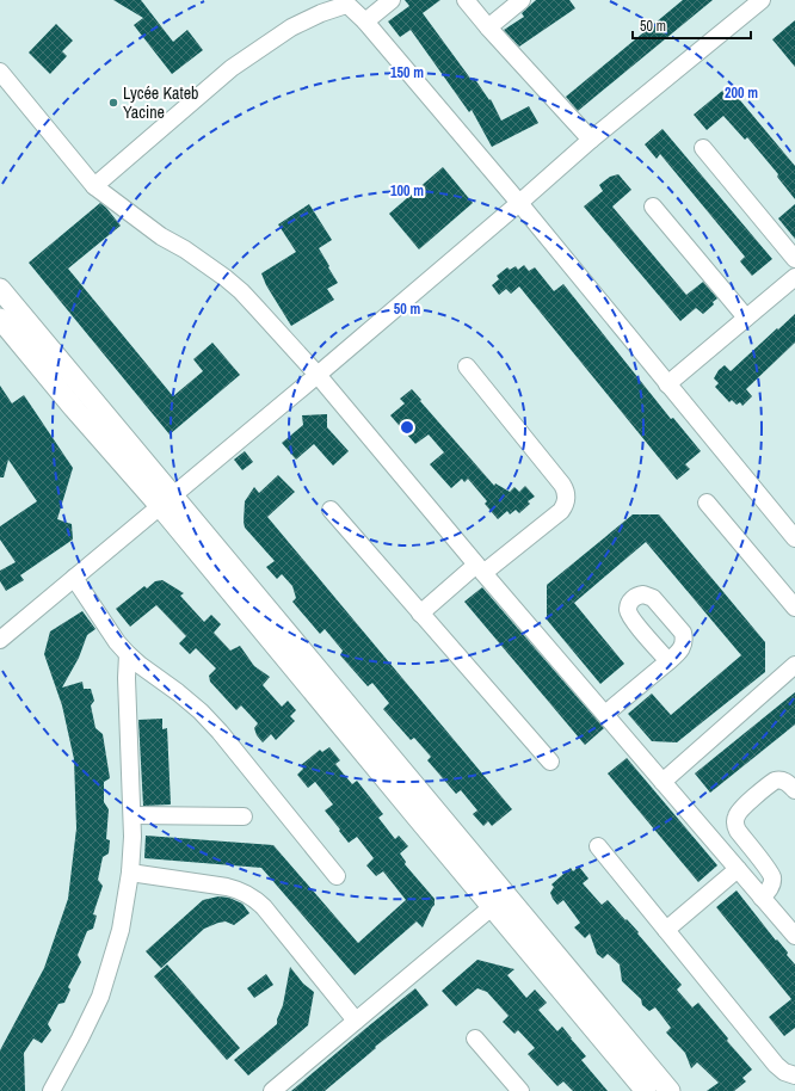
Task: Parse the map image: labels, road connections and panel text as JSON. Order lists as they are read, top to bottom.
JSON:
{
  "places": ["Lycée Kateb Yacine"],
  "scale_bar": "50 m",
  "rings": [
    "150 m",
    "200 m",
    "100 m",
    "50 m"
  ]
}
